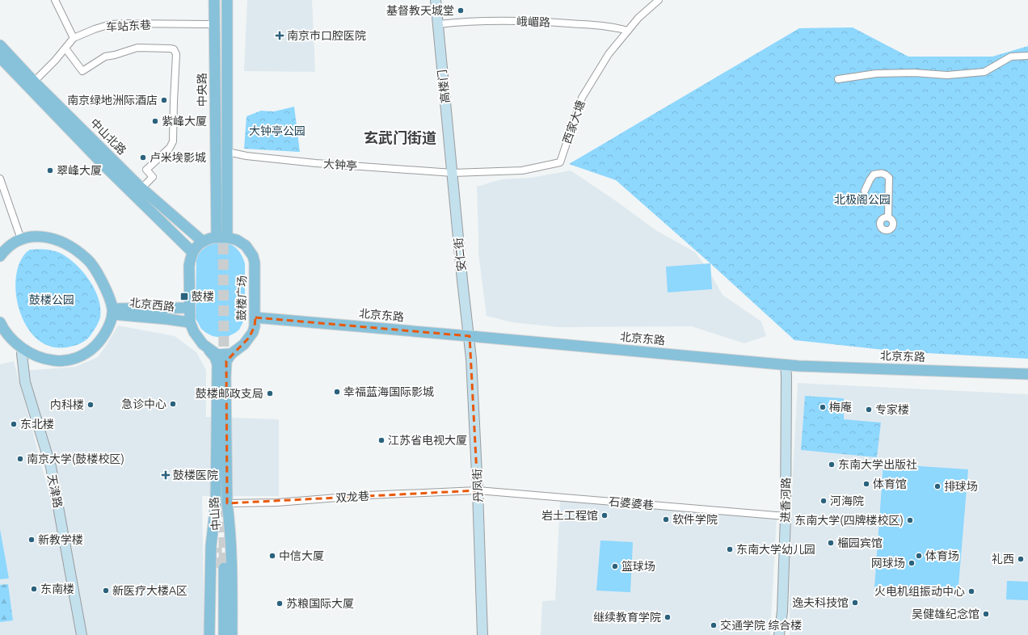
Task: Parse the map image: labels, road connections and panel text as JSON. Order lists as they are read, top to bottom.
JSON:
{
  "streets": {
    "main road": [
      "中央路",
      "中山北路",
      "鼓楼广场",
      "北京西路",
      "北京东路",
      "中山路"
    ],
    "street": [
      "峨嵋路",
      "车站东巷",
      "高楼门",
      "西家大塘",
      "大钟亭",
      "安仁街",
      "丹凤街",
      "天津路",
      "双龙巷",
      "进香河路",
      "石婆婆巷"
    ]
  },
  "crossings": [
    ["峨嵋路", "高楼门"],
    ["峨嵋路", "西家大塘"],
    ["车站东巷", "中央路"],
    ["车站东巷", "中山北路"],
    ["高楼门", "西家大塘"],
    ["高楼门", "大钟亭"],
    ["高楼门", "安仁街"],
    ["中央路", "中山北路"],
    ["中央路", "鼓楼广场"],
    ["中央路", "北京西路"],
    ["中央路", "北京东路"],
    ["中央路", "中山路"],
    ["西家大塘", "大钟亭"],
    ["西家大塘", "安仁街"],
    ["中山北路", "鼓楼广场"],
    ["中山北路", "北京西路"],
    ["中山北路", "北京东路"],
    ["中山北路", "中山路"],
    ["大钟亭", "安仁街"],
    ["安仁街", "北京东路"],
    ["安仁街", "丹凤街"],
    ["鼓楼广场", "北京西路"],
    ["鼓楼广场", "北京东路"],
    ["鼓楼广场", "中山路"],
    ["北京西路", "北京东路"],
    ["北京西路", "中山路"],
    ["北京东路", "丹凤街"],
    ["北京东路", "进香河路"],
    ["北京东路", "中山路"],
    ["丹凤街", "双龙巷"],
    ["丹凤街", "石婆婆巷"],
    ["双龙巷", "石婆婆巷"],
    ["双龙巷", "中山路"],
    ["进香河路", "石婆婆巷"]
  ],
  "districts": ["玄武门街道"],
  "parks": ["大钟亭公园", "北极阁公园", "鼓楼公园"],
  "places": {
    "other": [
      "基督教天城堂",
      "南京绿地洲际酒店",
      "紫峰大厦",
      "卢米埃影城",
      "翠峰大厦",
      "幸福蓝海国际影城",
      "鼓楼邮政支局",
      "急诊中心",
      "内科楼",
      "梅庵",
      "专家楼",
      "东北楼",
      "江苏省电视大厦",
      "南京大学(鼓楼校区)",
      "东南大学出版社",
      "体育馆",
      "排球场",
      "河海院",
      "岩土工程馆",
      "软件学院",
      "东南大学(四牌楼校区)",
      "新教学楼",
      "榴园宾馆",
      "东南大学幼儿园",
      "中信大厦",
      "体育场",
      "礼西",
      "网球场",
      "篮球场",
      "东南楼",
      "新医疗大楼A区",
      "火电机组振动中心",
      "逸夫科技馆",
      "苏粮国际大厦",
      "吴健雄纪念馆",
      "继续教育学院",
      "交通学院 综合楼"
    ],
    "health": ["南京市口腔医院", "鼓楼医院"],
    "transit": ["鼓楼"]
  }
}
